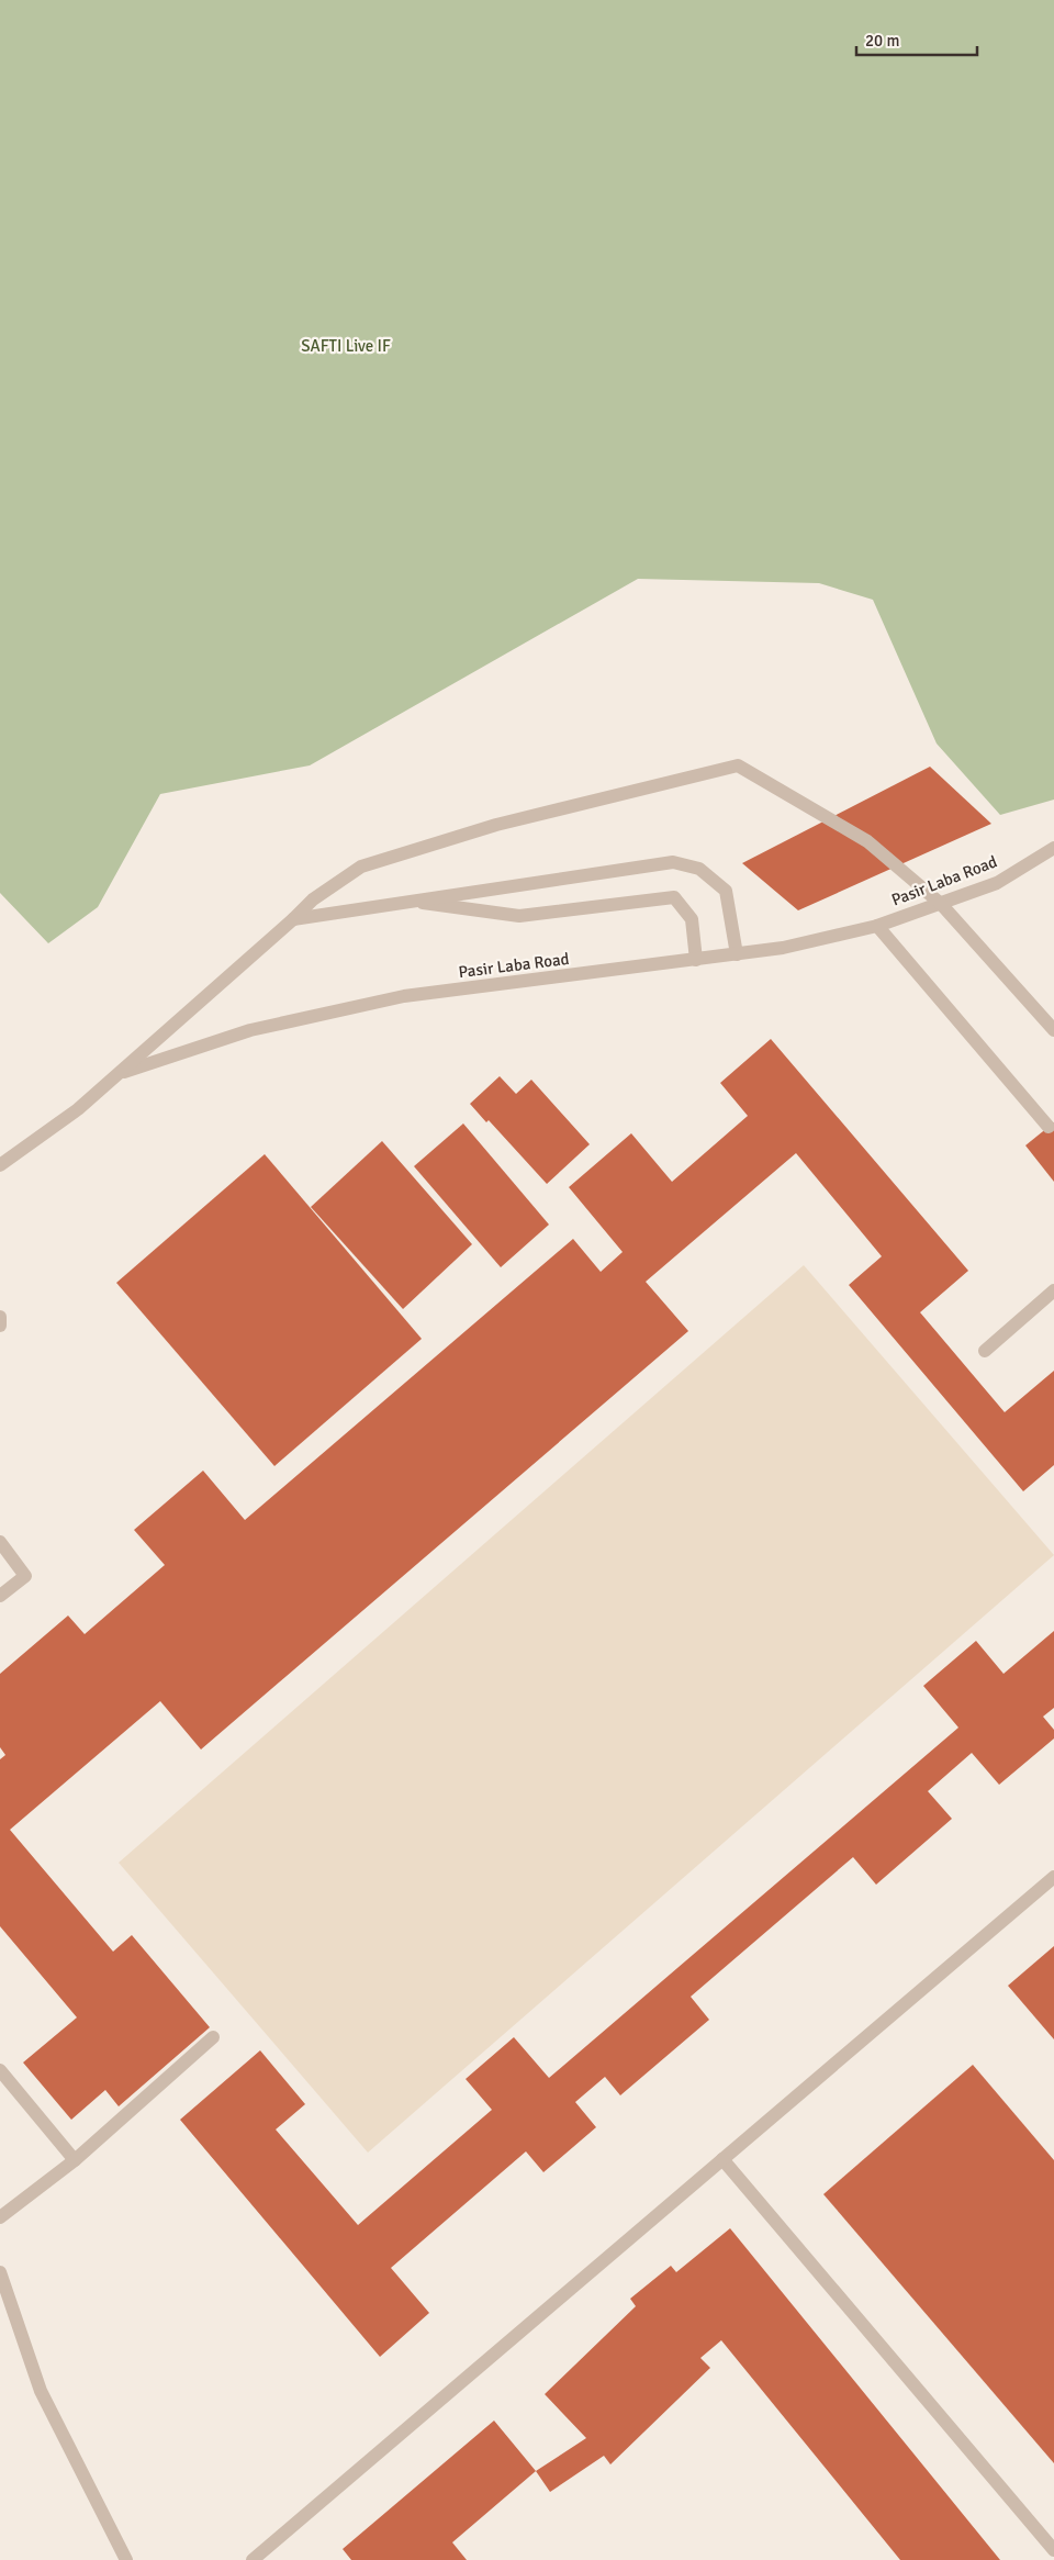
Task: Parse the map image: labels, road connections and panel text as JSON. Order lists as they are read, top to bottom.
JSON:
{
  "streets": {
    "street": ["Pasir Laba Road"]
  },
  "parks": ["SAFTI Live IF"],
  "scale_bar": "20 m"
}
